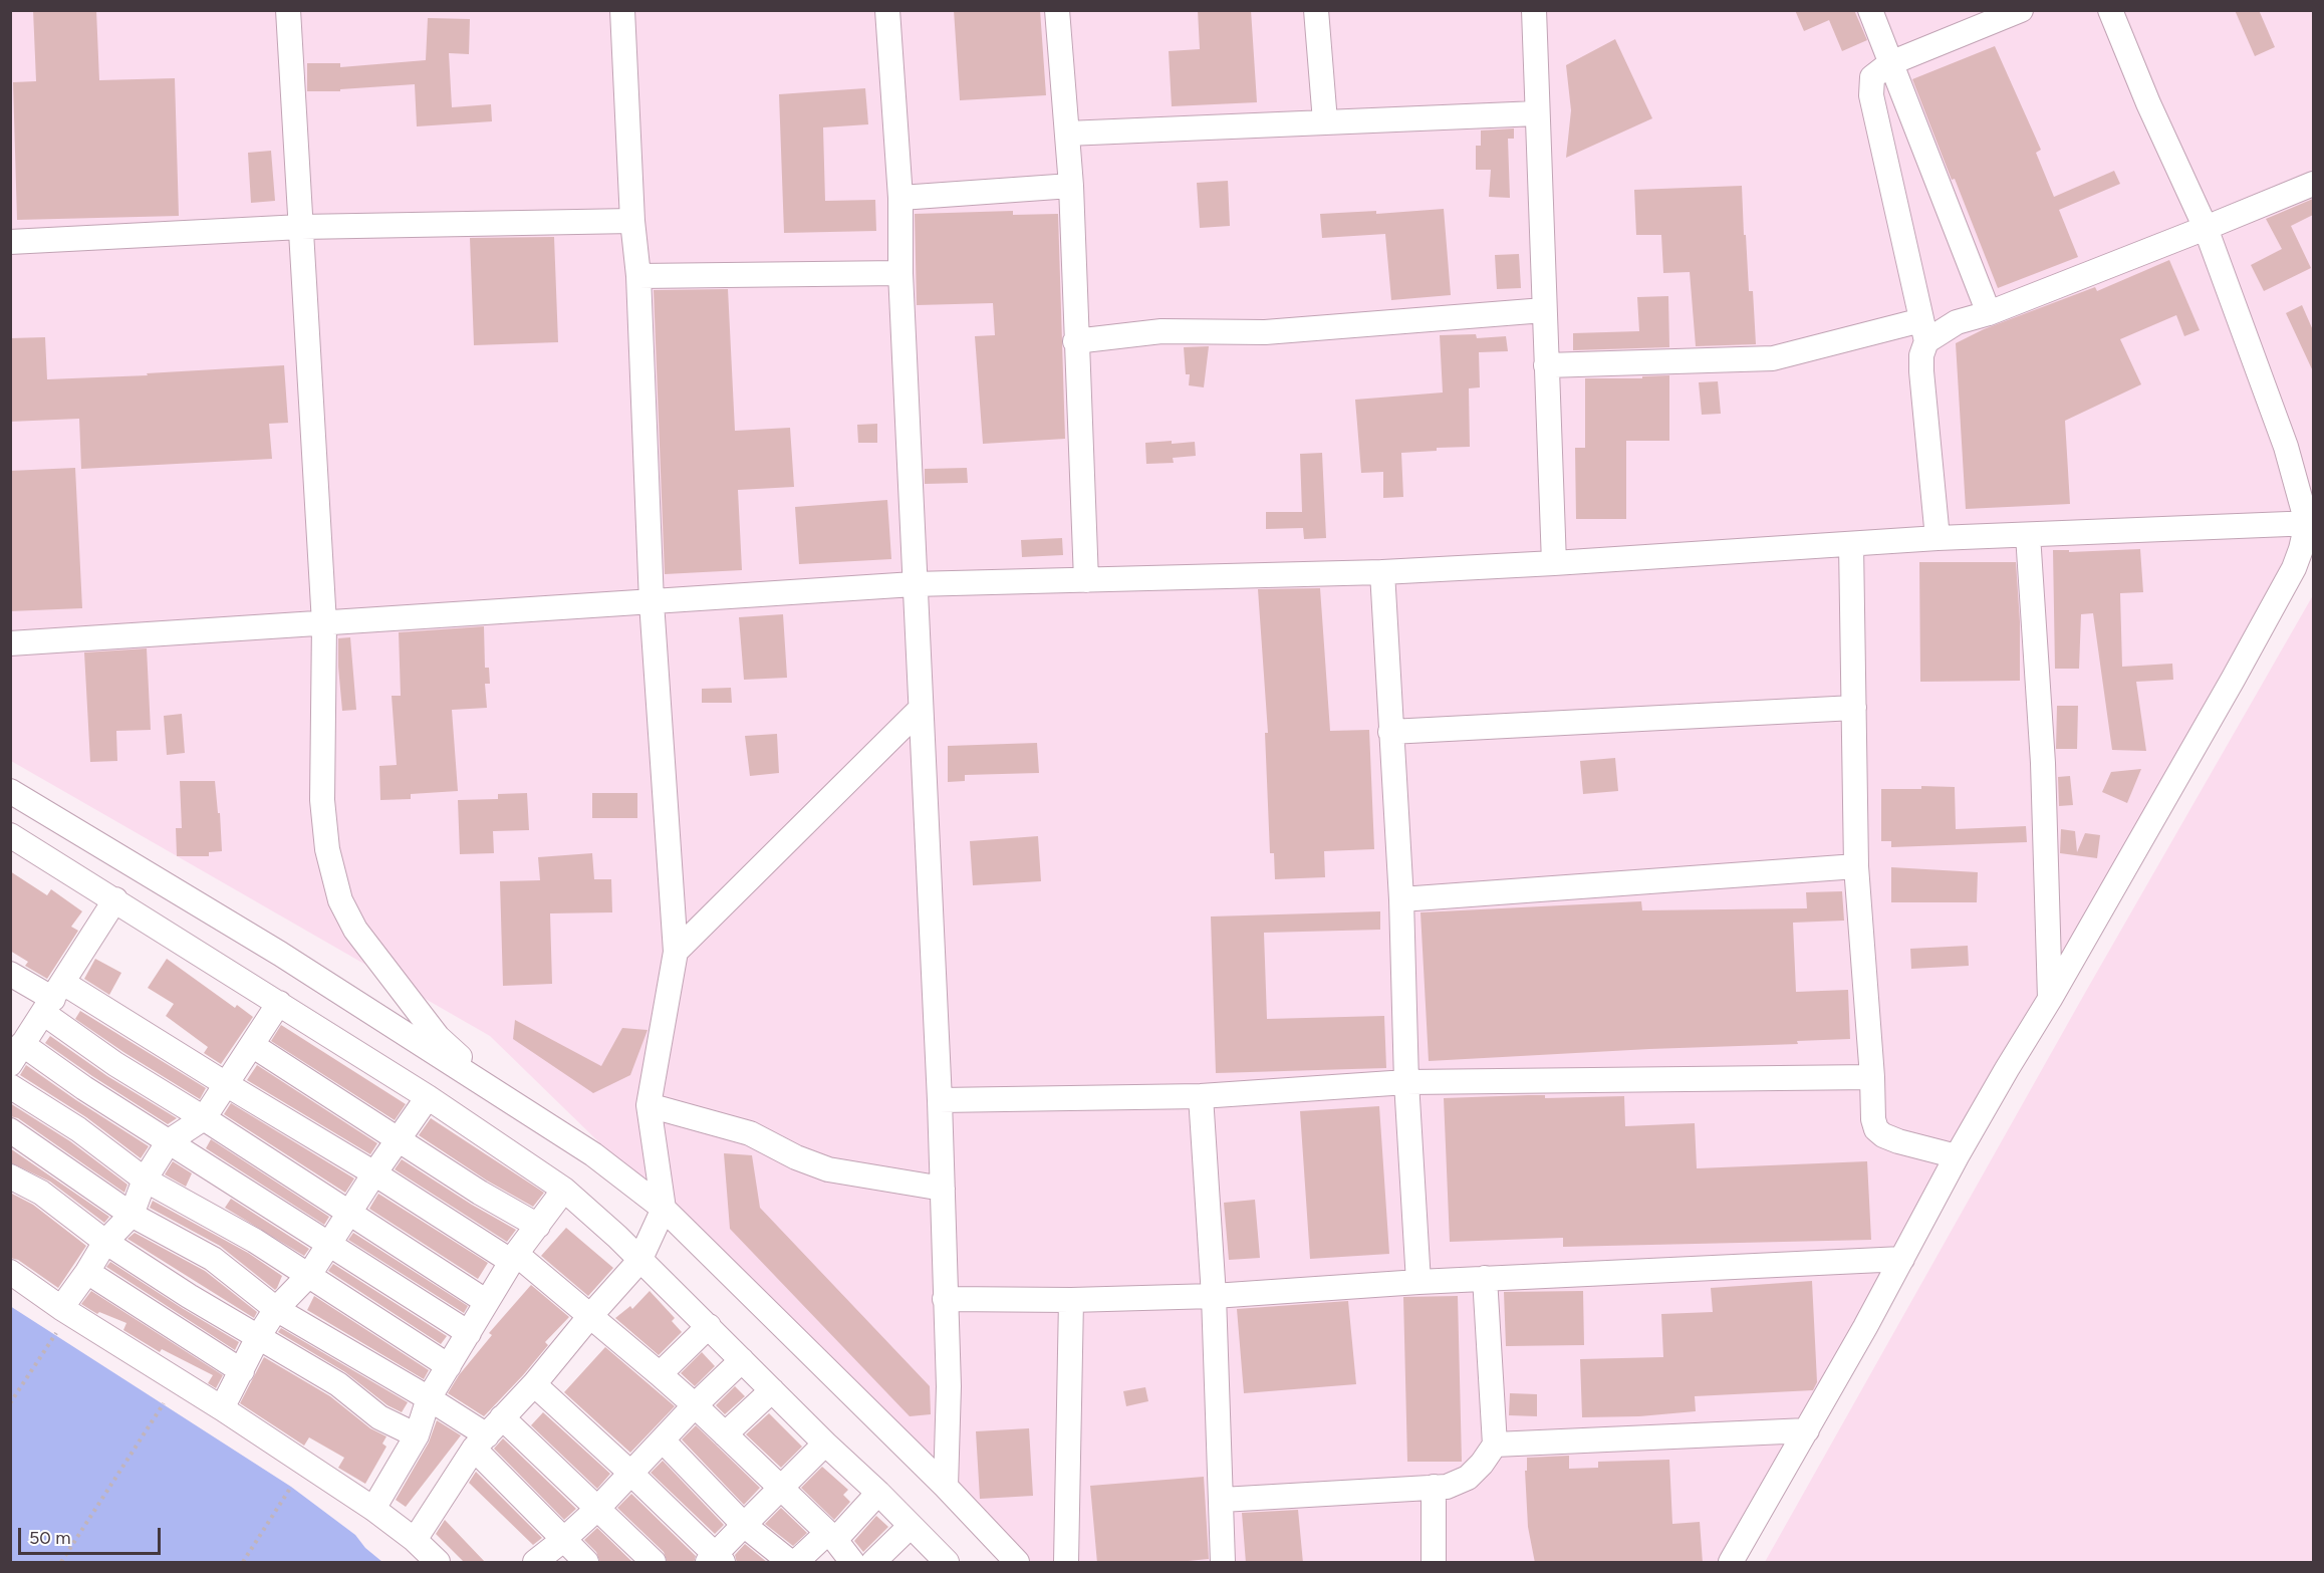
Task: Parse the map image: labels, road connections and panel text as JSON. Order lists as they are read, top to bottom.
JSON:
{
  "scale_bar": "50 m"
}
